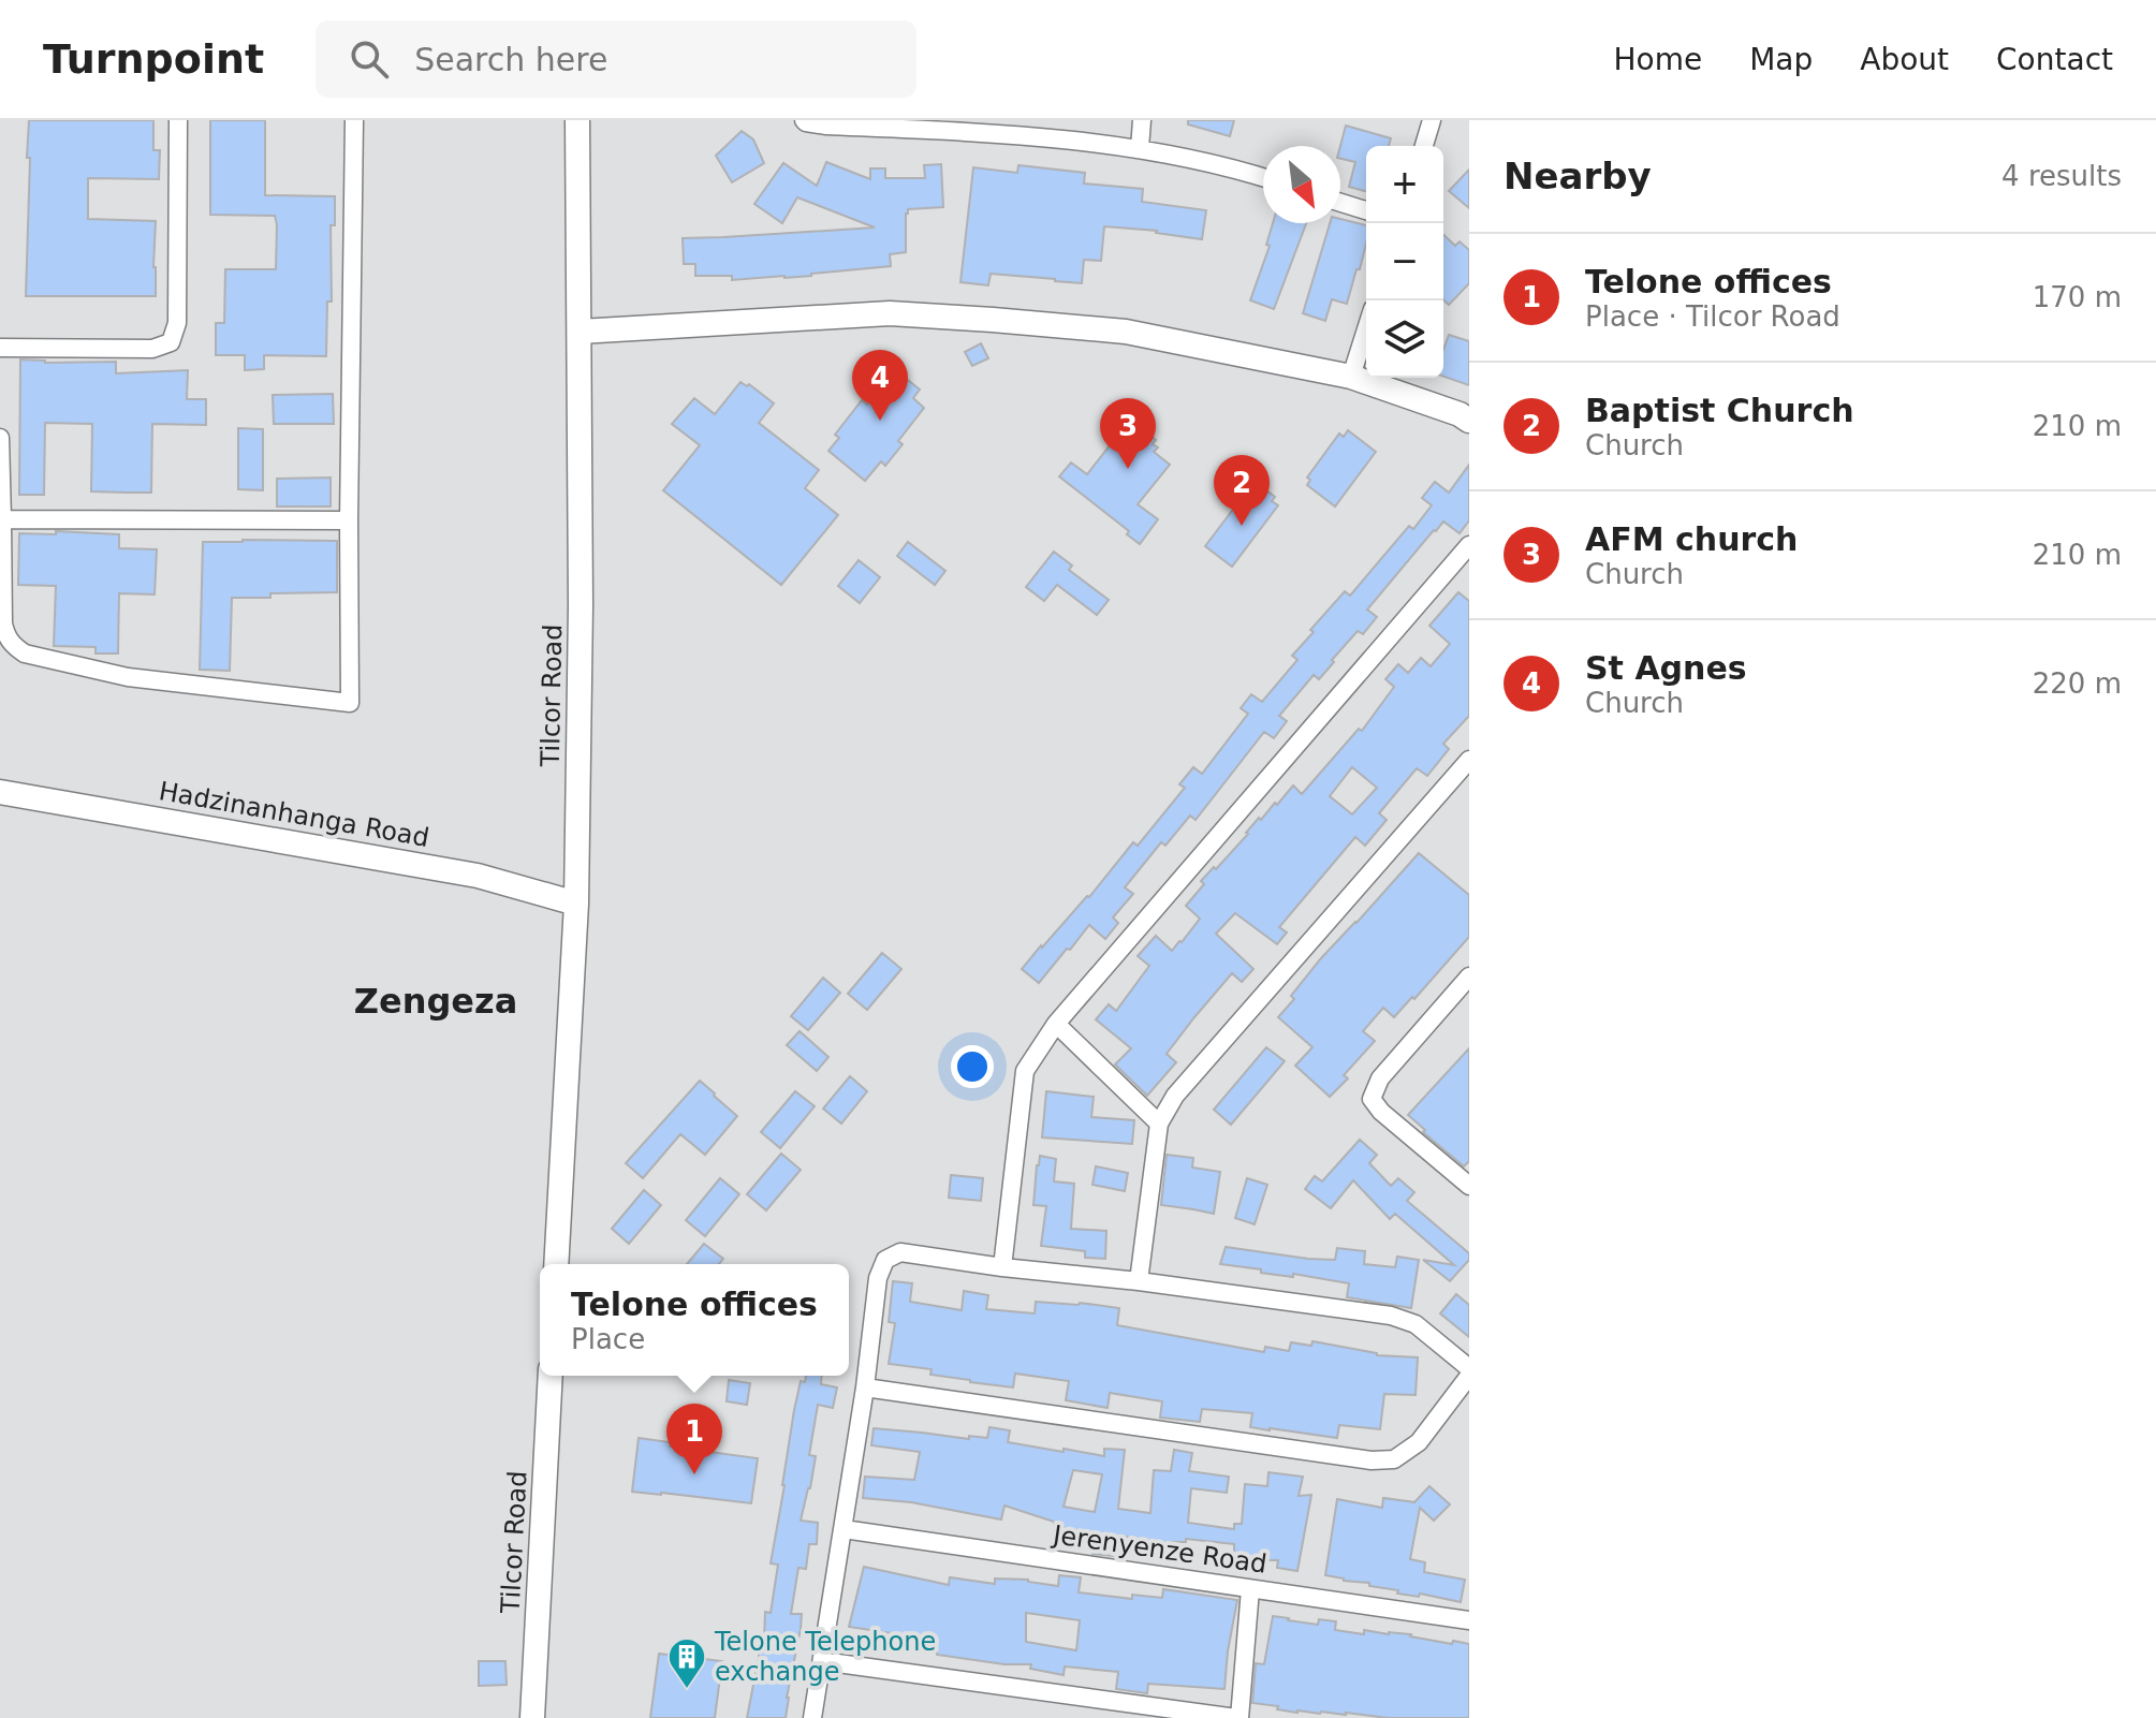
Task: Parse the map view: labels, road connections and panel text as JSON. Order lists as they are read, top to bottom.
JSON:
{
  "streets": {
    "street": ["Tilcor Road", "Hadzinanhanga Road", "Jerenyenze Road"]
  },
  "crossings": [
    ["Tilcor Road", "Hadzinanhanga Road"]
  ],
  "districts": ["Zengeza"],
  "places": {
    "building": ["Telone Telephone exchange"]
  },
  "north": "bottom right",
  "page": {
    "header": "Turnpoint",
    "search": "Search here",
    "nav": [
      "Home",
      "Map",
      "About",
      "Contact"
    ],
    "heading": ["Nearby", "4 results"],
    "map_buttons": ["+", "−"],
    "list": [
      {
        "mark": "1",
        "name": "Telone offices",
        "note": "Place · Tilcor Road",
        "value": "170 m"
      },
      {
        "mark": "2",
        "name": "Baptist Church",
        "note": "Church",
        "value": "210 m"
      },
      {
        "mark": "3",
        "name": "AFM church",
        "note": "Church",
        "value": "210 m"
      },
      {
        "mark": "4",
        "name": "St Agnes",
        "note": "Church",
        "value": "220 m"
      }
    ],
    "pins": [
      "4",
      "3",
      "2",
      "1"
    ],
    "popup": ["Telone offices", "Place"]
  }
}
